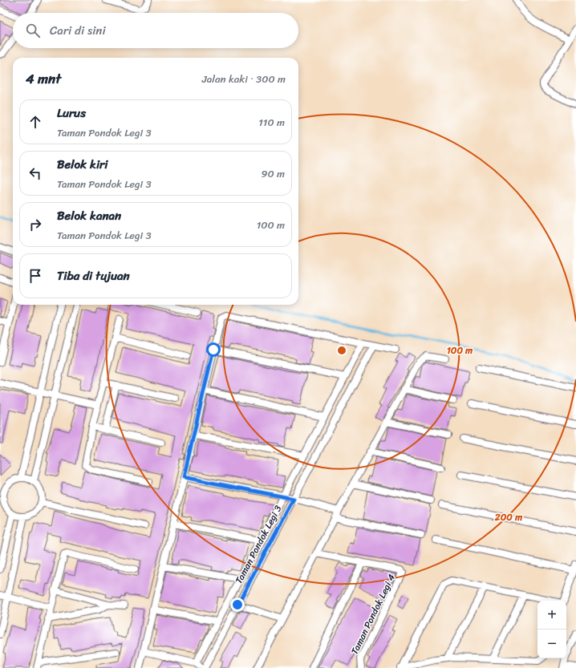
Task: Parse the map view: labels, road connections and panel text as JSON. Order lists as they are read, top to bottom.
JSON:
{
  "streets": {
    "street": ["Taman Pondok Legi 3", "Taman Pondok Legi 4"]
  },
  "page": {
    "search": "Cari di sini",
    "heading": ["4 mnt", "Jalan kaki · 300 m"],
    "list": [
      ["Lurus", "Taman Pondok Legi 3", "110 m"],
      ["Belok kiri", "Taman Pondok Legi 3", "90 m"],
      ["Belok kanan", "Taman Pondok Legi 3", "100 m"],
      "Tiba di tujuan"
    ],
    "map_buttons": ["+", "−"]
  },
  "rings": ["100 m", "200 m"]
}
